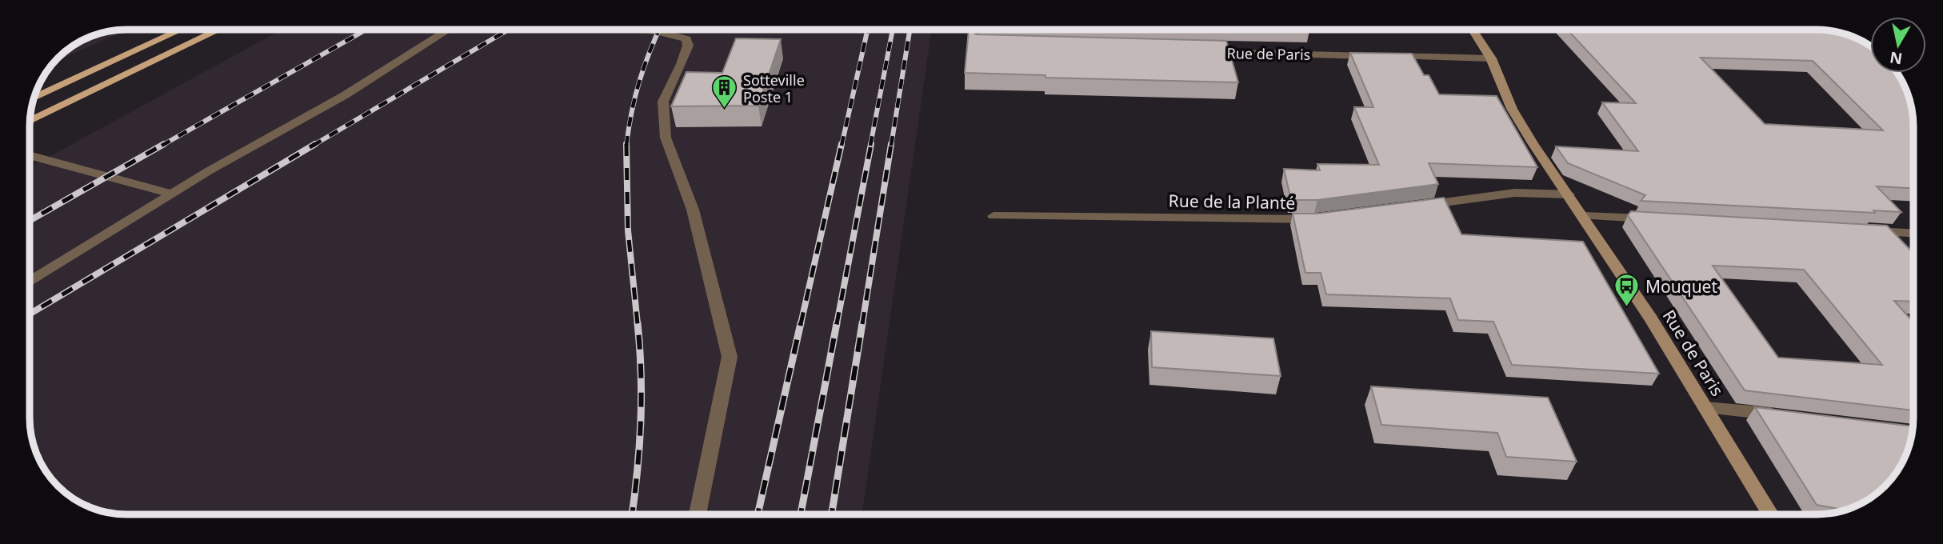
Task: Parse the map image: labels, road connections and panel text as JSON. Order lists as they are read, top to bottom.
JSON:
{
  "streets": {
    "street": ["Rue de Paris", "Rue de la Planté"]
  },
  "places": {
    "building": ["Sotteville Poste 1"],
    "bus stop": ["Mouquet"]
  },
  "north": "bottom"
}
